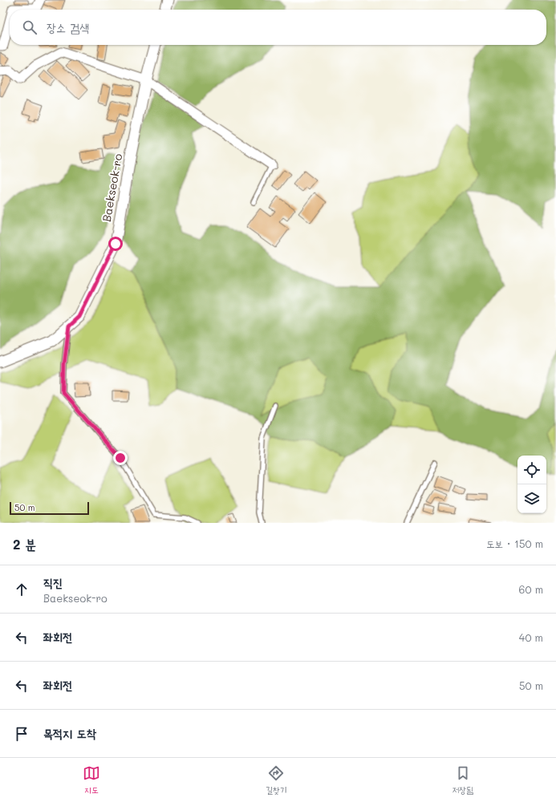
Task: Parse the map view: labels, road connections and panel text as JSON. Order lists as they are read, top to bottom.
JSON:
{
  "streets": {
    "street": ["Baekseok-ro"]
  },
  "scale_bar": "50 m",
  "page": {
    "search": "장소 검색",
    "scale": "50 m",
    "heading": ["2 분", "도보 · 150 m"],
    "list": [
      ["직진", "Baekseok-ro", "60 m"],
      ["좌회전", "40 m"],
      ["좌회전", "50 m"],
      "목적지 도착"
    ],
    "nav": ["지도", "길찾기", "저장됨"]
  }
}
